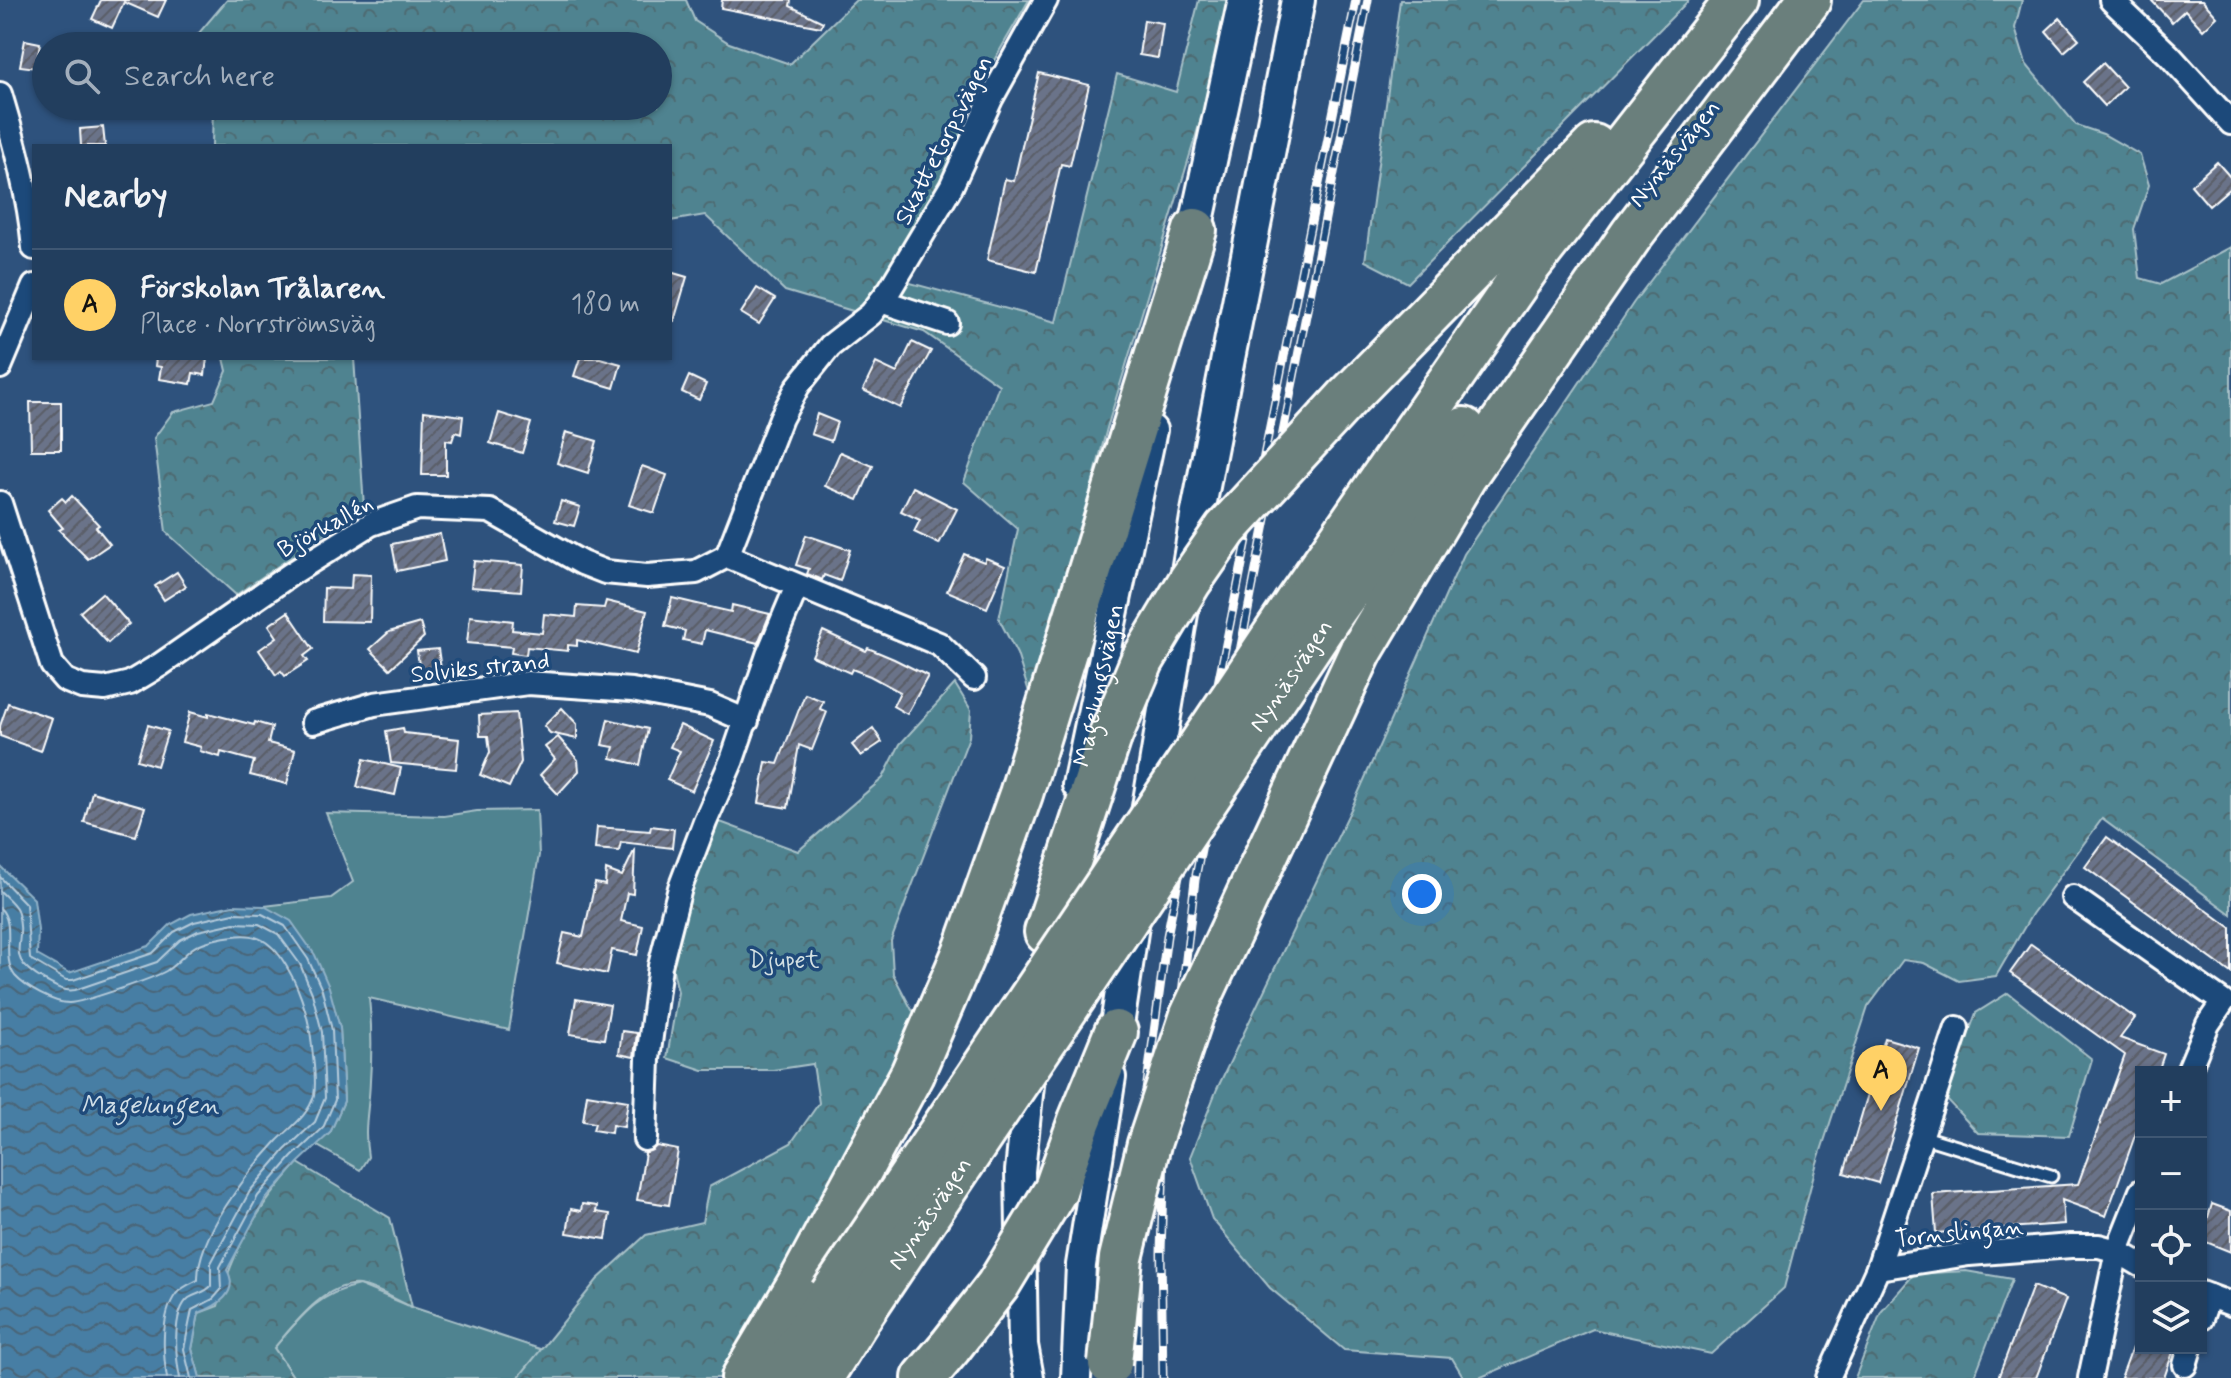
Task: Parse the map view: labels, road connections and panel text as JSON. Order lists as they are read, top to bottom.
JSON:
{
  "streets": {
    "highway": ["Nynäsvägen"],
    "main road": ["Magelungsvägen"],
    "street": [
      "Skattetorpsvägen",
      "Björkallén",
      "Solviks strand",
      "Tornslingan"
    ]
  },
  "crossings": [
    ["Skattetorpsvägen", "Björkallén"]
  ],
  "water": ["Magelungen"],
  "parks": ["Djupet"],
  "page": {
    "search": "Search here",
    "heading": "Nearby",
    "list": [
      {
        "mark": "A",
        "name": "Förskolan Trålaren",
        "note": "Place · Norrströmsväg",
        "value": "180 m"
      }
    ],
    "pins": "A",
    "map_buttons": ["+", "−"]
  }
}
